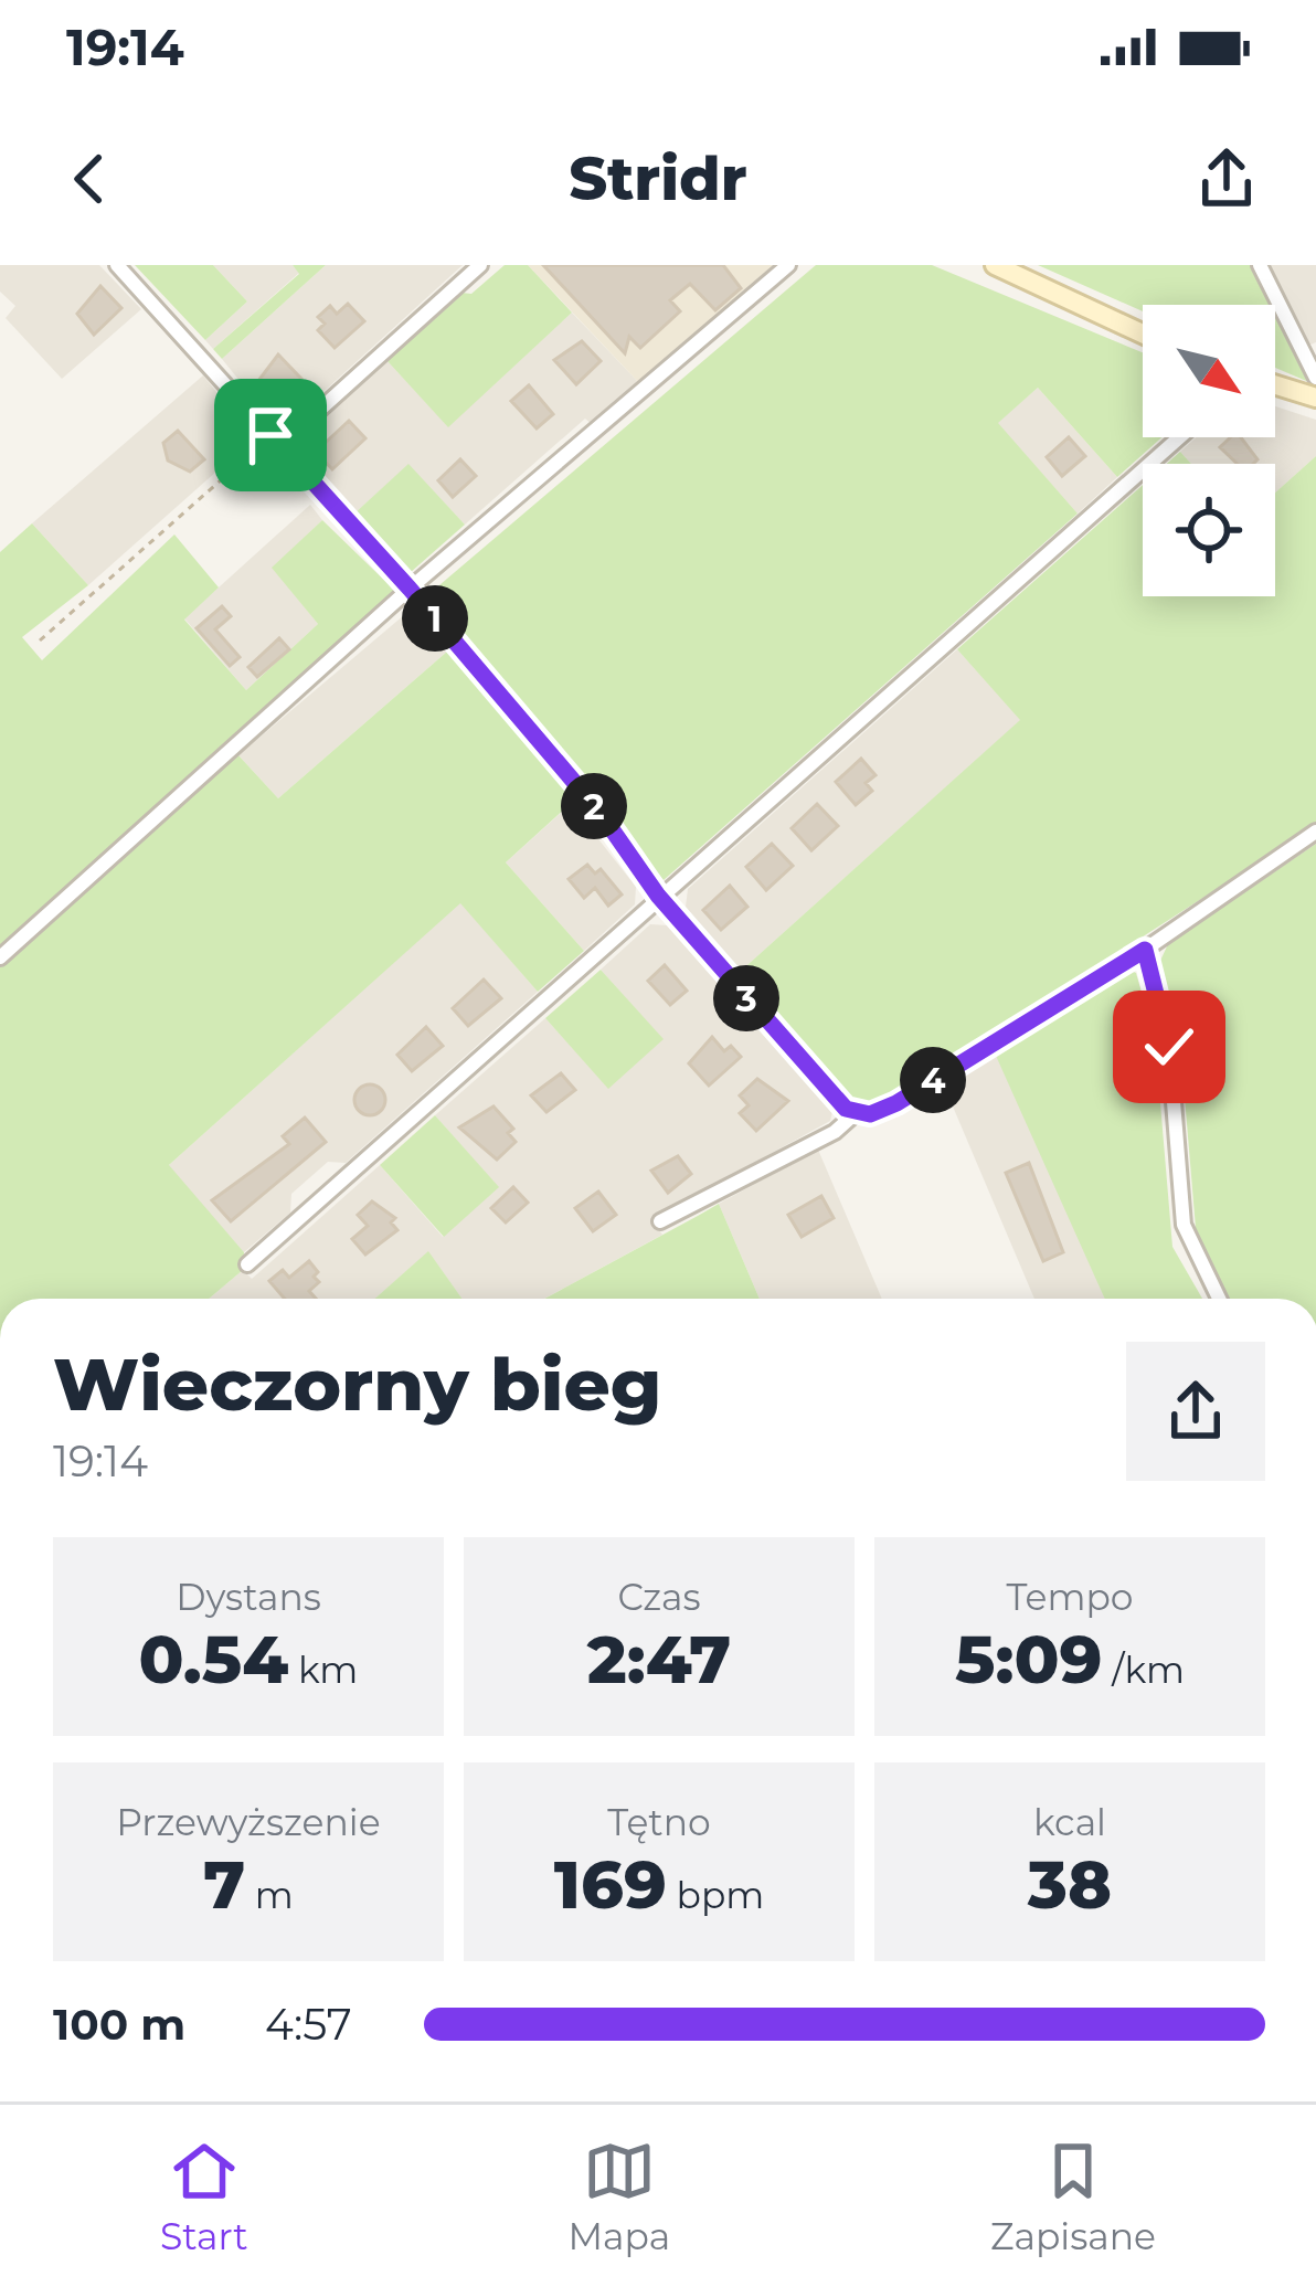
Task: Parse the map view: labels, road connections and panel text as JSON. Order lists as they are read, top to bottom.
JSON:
{
  "north": "bottom right",
  "page": {
    "status": "19:14",
    "header": "Stridr",
    "pins": [
      "1",
      "2",
      "3",
      "4"
    ],
    "heading": ["Wieczorny bieg", "19:14"],
    "stats": [
      ["Dystans", "0.54 km"],
      ["Czas", "2:47"],
      ["Tempo", "5:09 /km"],
      ["Przewyższenie", "7 m"],
      ["Tętno", "169 bpm"],
      ["kcal", "38"]
    ],
    "list": [
      {
        "name": "100 m",
        "note": "4:57"
      }
    ],
    "tabs": ["Start", "Mapa", "Zapisane"]
  }
}
